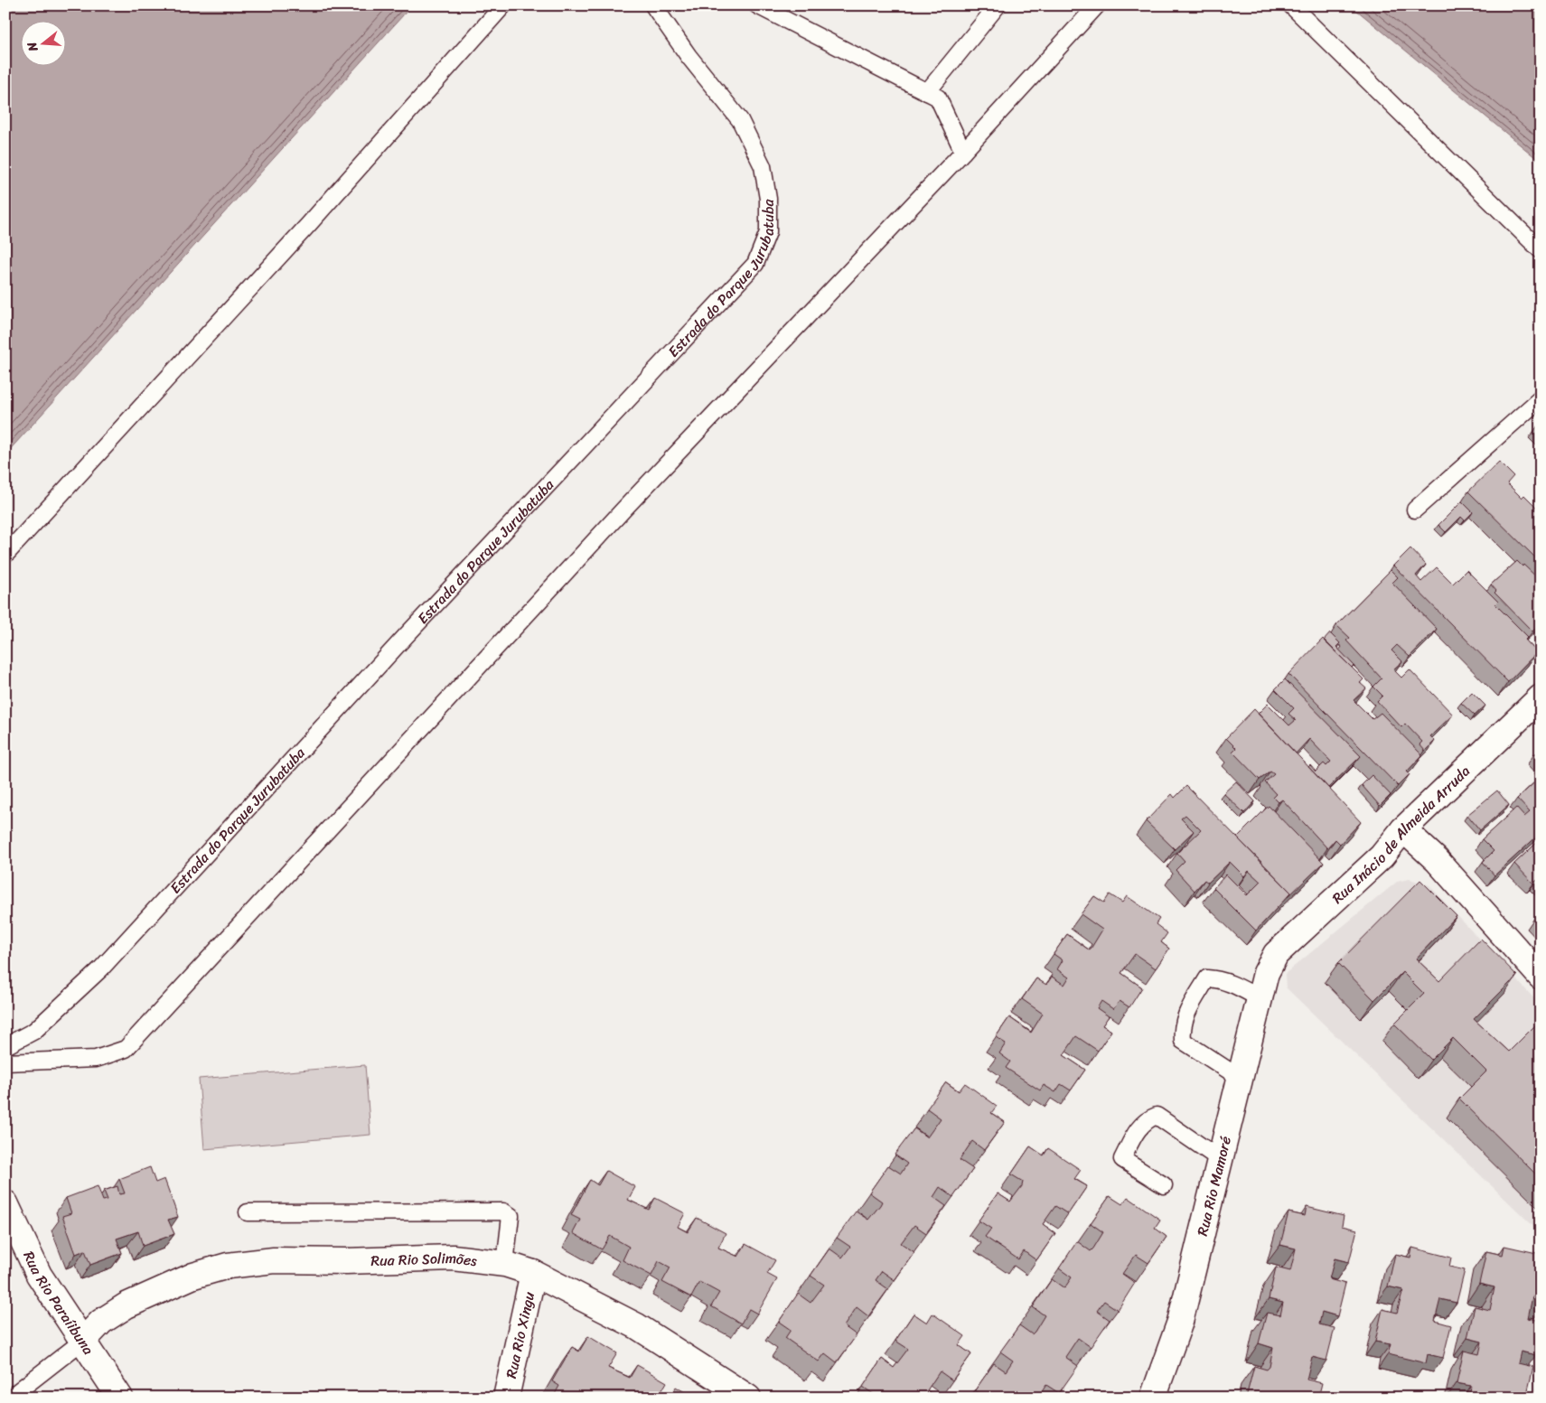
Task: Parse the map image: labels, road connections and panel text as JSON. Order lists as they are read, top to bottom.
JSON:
{
  "streets": {
    "street": [
      "Rua Inácio de Almeida Arruda",
      "Rua Rio Mamoré",
      "Rua Rio Solimões",
      "Rua Rio Paraíibuna",
      "Rua Rio Xingu"
    ],
    "lane": ["Estrada do Parque Jurubatuba"]
  },
  "crossings": [
    ["Rua Inácio de Almeida Arruda", "Rua Rio Mamoré"],
    ["Rua Rio Solimões", "Rua Rio Paraíibuna"],
    ["Rua Rio Solimões", "Rua Rio Xingu"]
  ],
  "north": "left"
}
